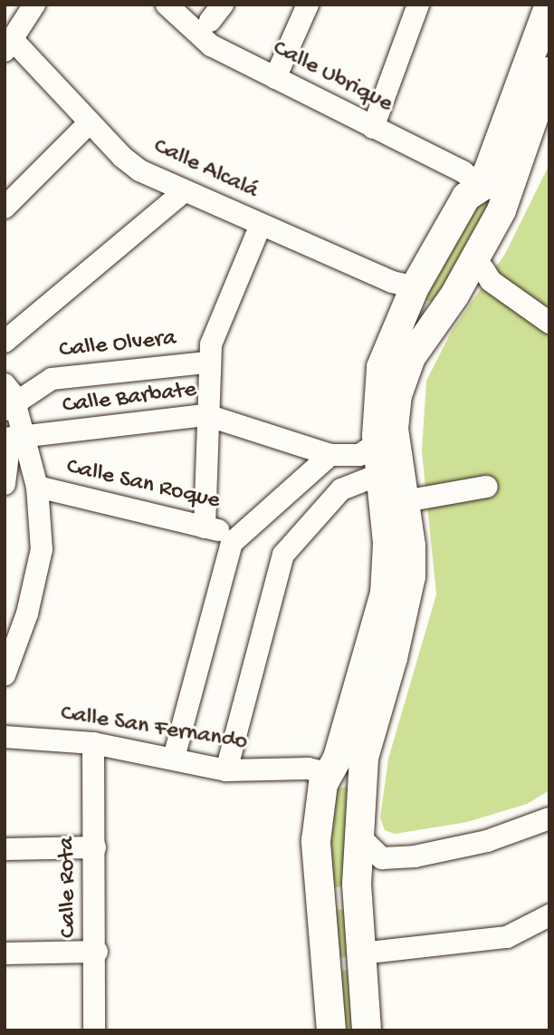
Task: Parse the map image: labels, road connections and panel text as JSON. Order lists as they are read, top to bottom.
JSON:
{
  "streets": {
    "street": [
      "Calle Ubrique",
      "Calle Alcalá",
      "Calle Olvera",
      "Calle Barbate",
      "Calle San Roque",
      "Calle San Fernando",
      "Calle Rota"
    ]
  },
  "crossings": [
    ["Calle San Fernando", "Calle Rota"]
  ]
}
